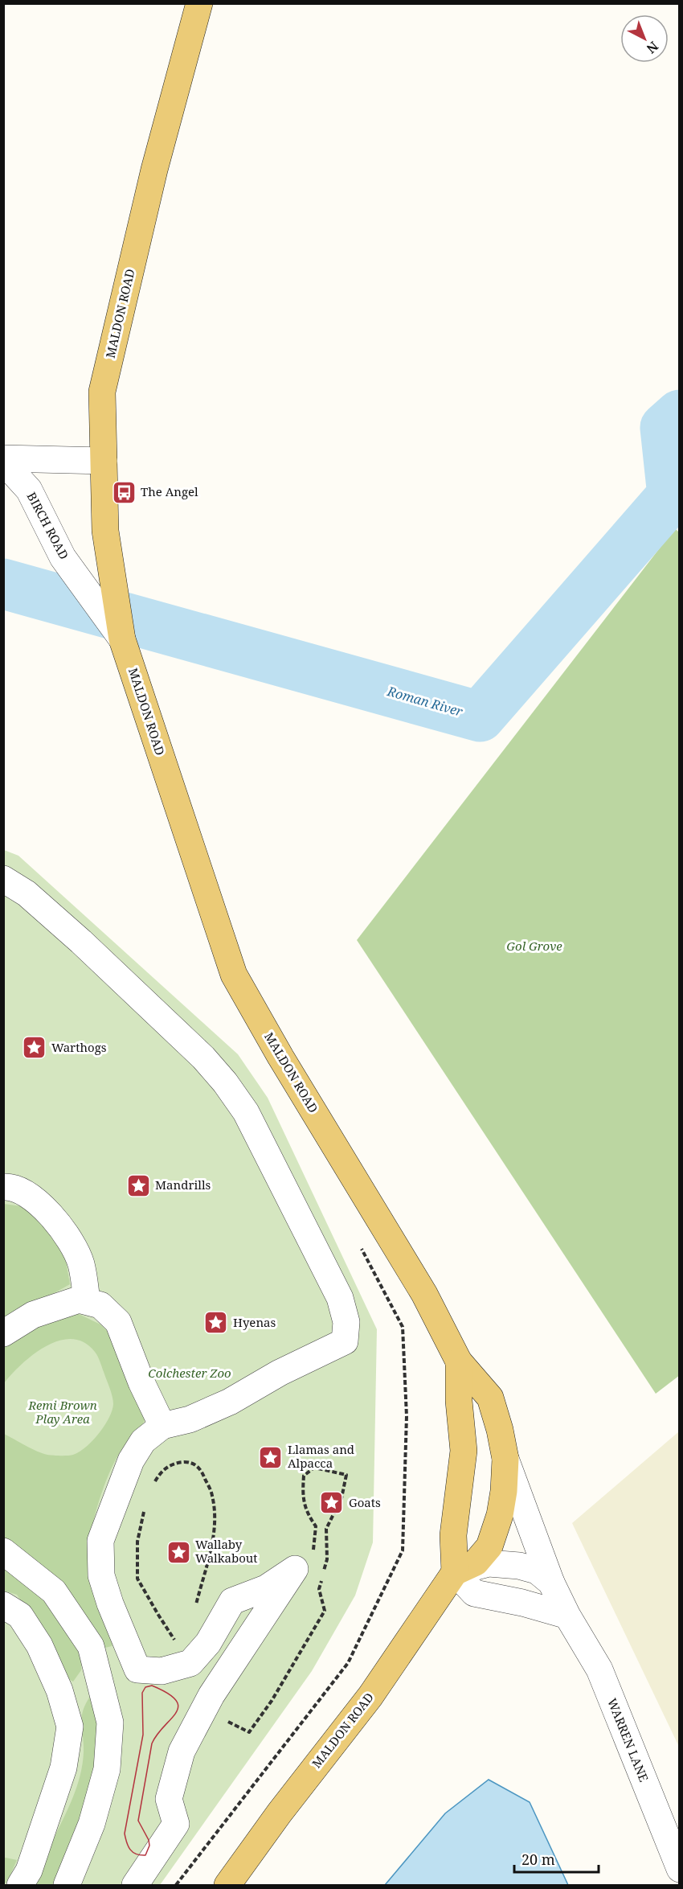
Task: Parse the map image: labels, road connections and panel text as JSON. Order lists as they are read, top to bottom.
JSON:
{
  "streets": {
    "main road": ["MALDON ROAD"],
    "street": ["BIRCH ROAD", "WARREN LANE"]
  },
  "crossings": [
    ["MALDON ROAD", "BIRCH ROAD"],
    ["MALDON ROAD", "WARREN LANE"]
  ],
  "water": ["Roman River"],
  "parks": ["Gol Grove", "Colchester Zoo", "Remi Brown Play Area"],
  "places": {
    "bus stop": ["The Angel"],
    "place": [
      "Warthogs",
      "Mandrills",
      "Hyenas",
      "Llamas and Alpacca",
      "Goats",
      "Wallaby Walkabout"
    ]
  },
  "scale_bar": "20 m",
  "north": "bottom right"
}
